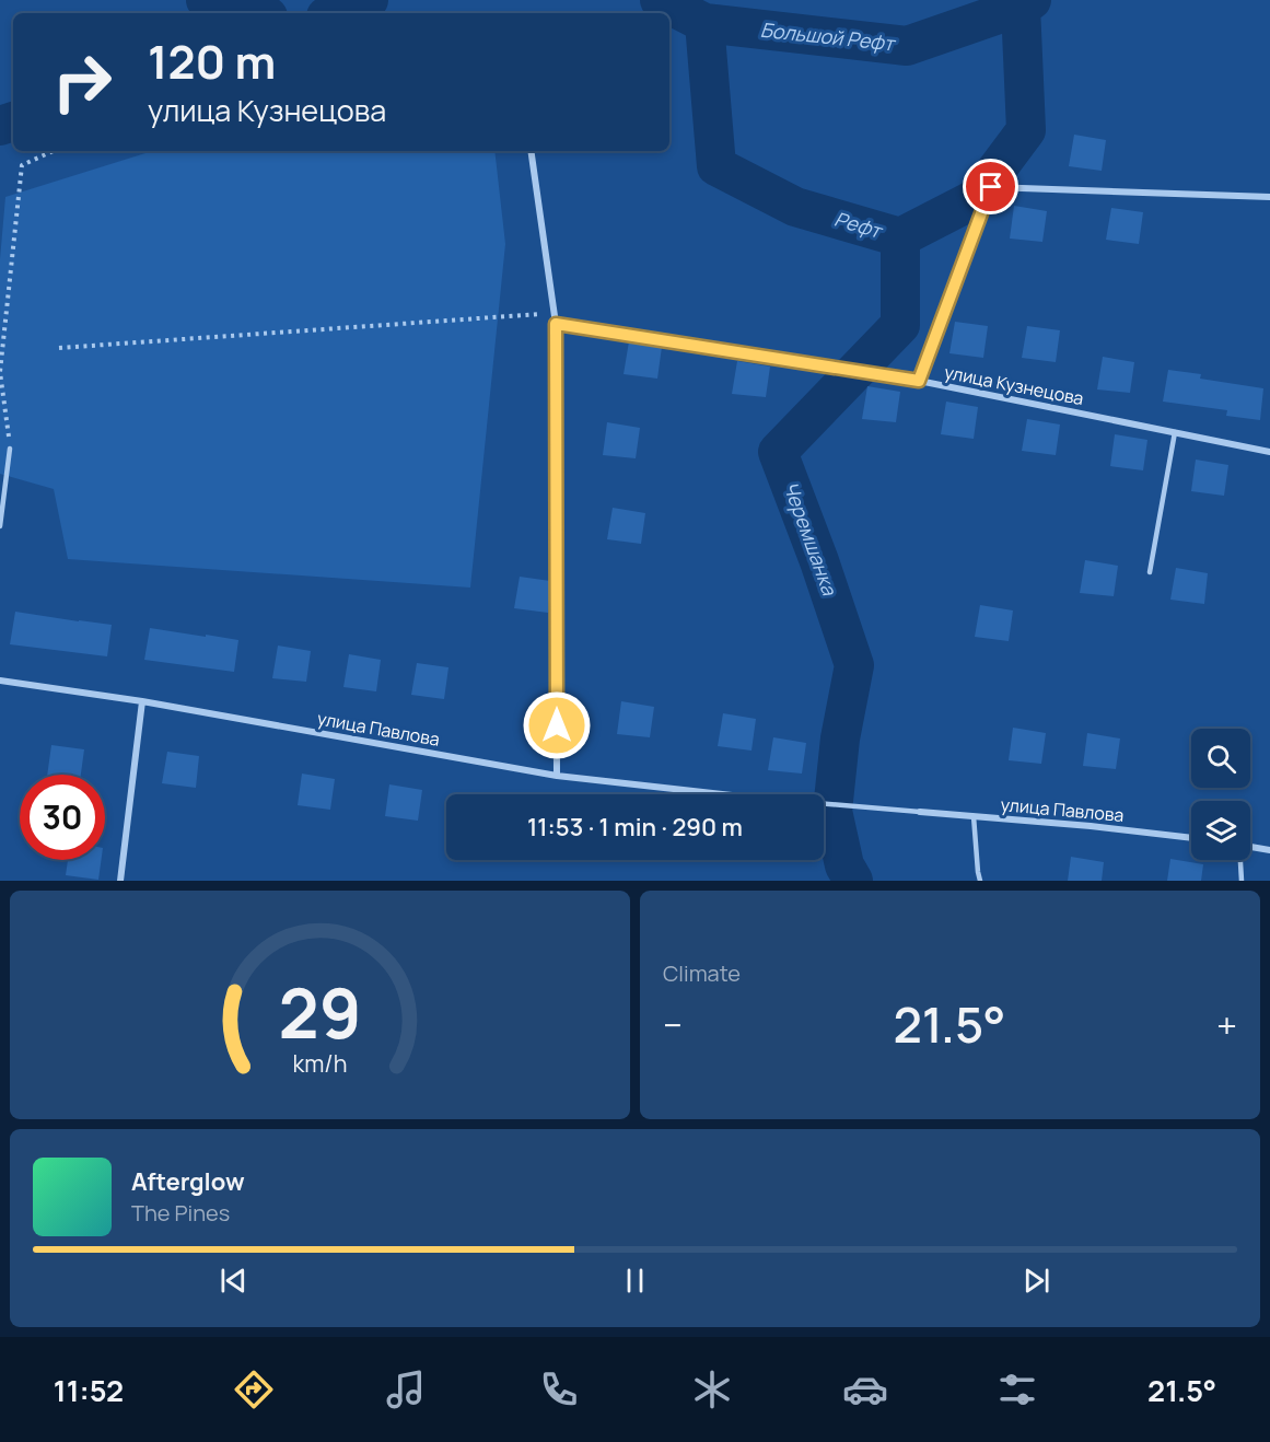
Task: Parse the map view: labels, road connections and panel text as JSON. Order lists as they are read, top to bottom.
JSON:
{
  "streets": {
    "street": ["улица Кузнецова", "улица Павлова"]
  },
  "water": ["Большой Рефт", "Рефт", "Черемшанка"],
  "page": {
    "turn": ["120 m", "улица Кузнецова"],
    "limit": "30",
    "trip": "11:53 · 1 min · 290 m",
    "tile": "Climate",
    "heat": ["−", "21.5°", "+"],
    "song": ["Afterglow", "The Pines"],
    "tabs": ["11:52", "21.5°"],
    "gauge": ["29", "km/h"]
  }
}
